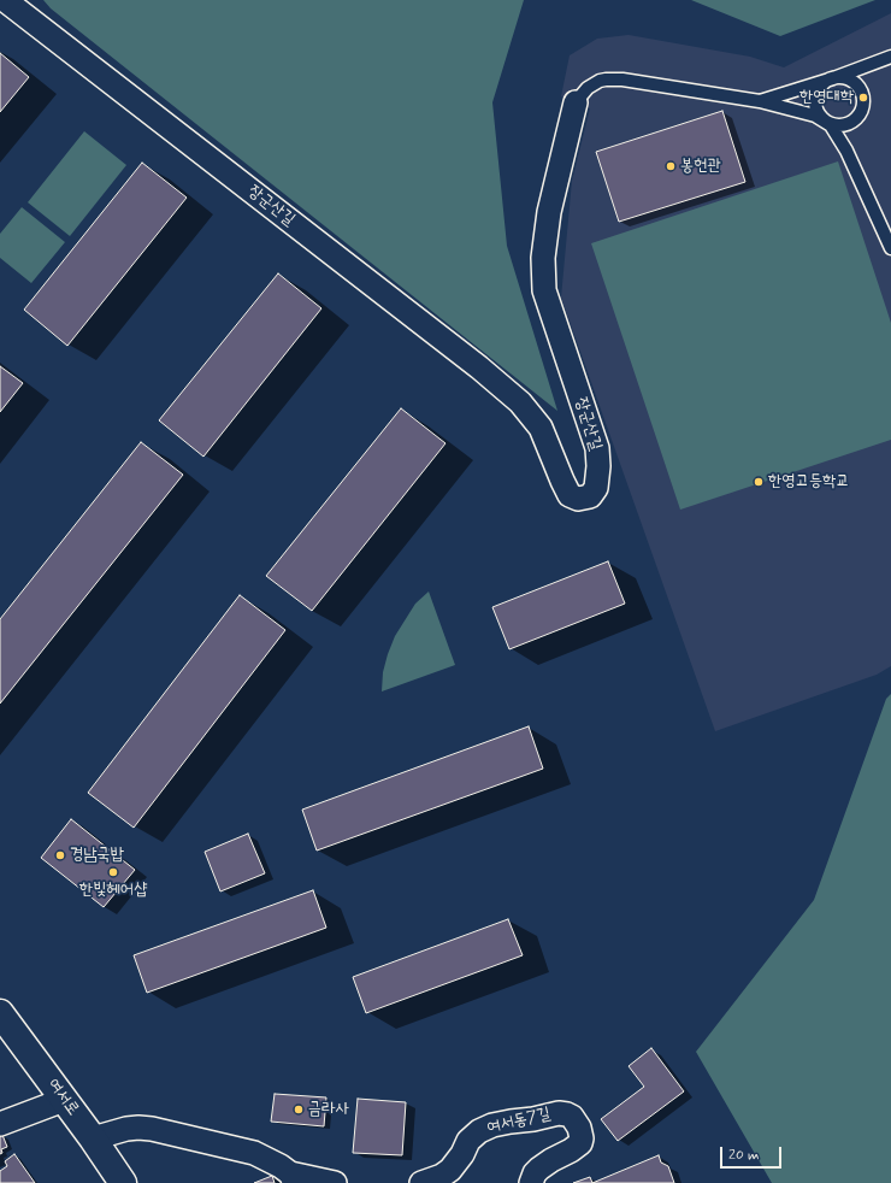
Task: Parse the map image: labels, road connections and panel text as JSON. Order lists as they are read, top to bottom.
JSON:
{
  "streets": {
    "street": ["장군산길", "여서로", "여서동7길"]
  },
  "places": [
    "한영대학",
    "봉헌관",
    "한영고등학교",
    "경남국밥",
    "한빛헤어샵",
    "금라사"
  ],
  "scale_bar": "20 m"
}
